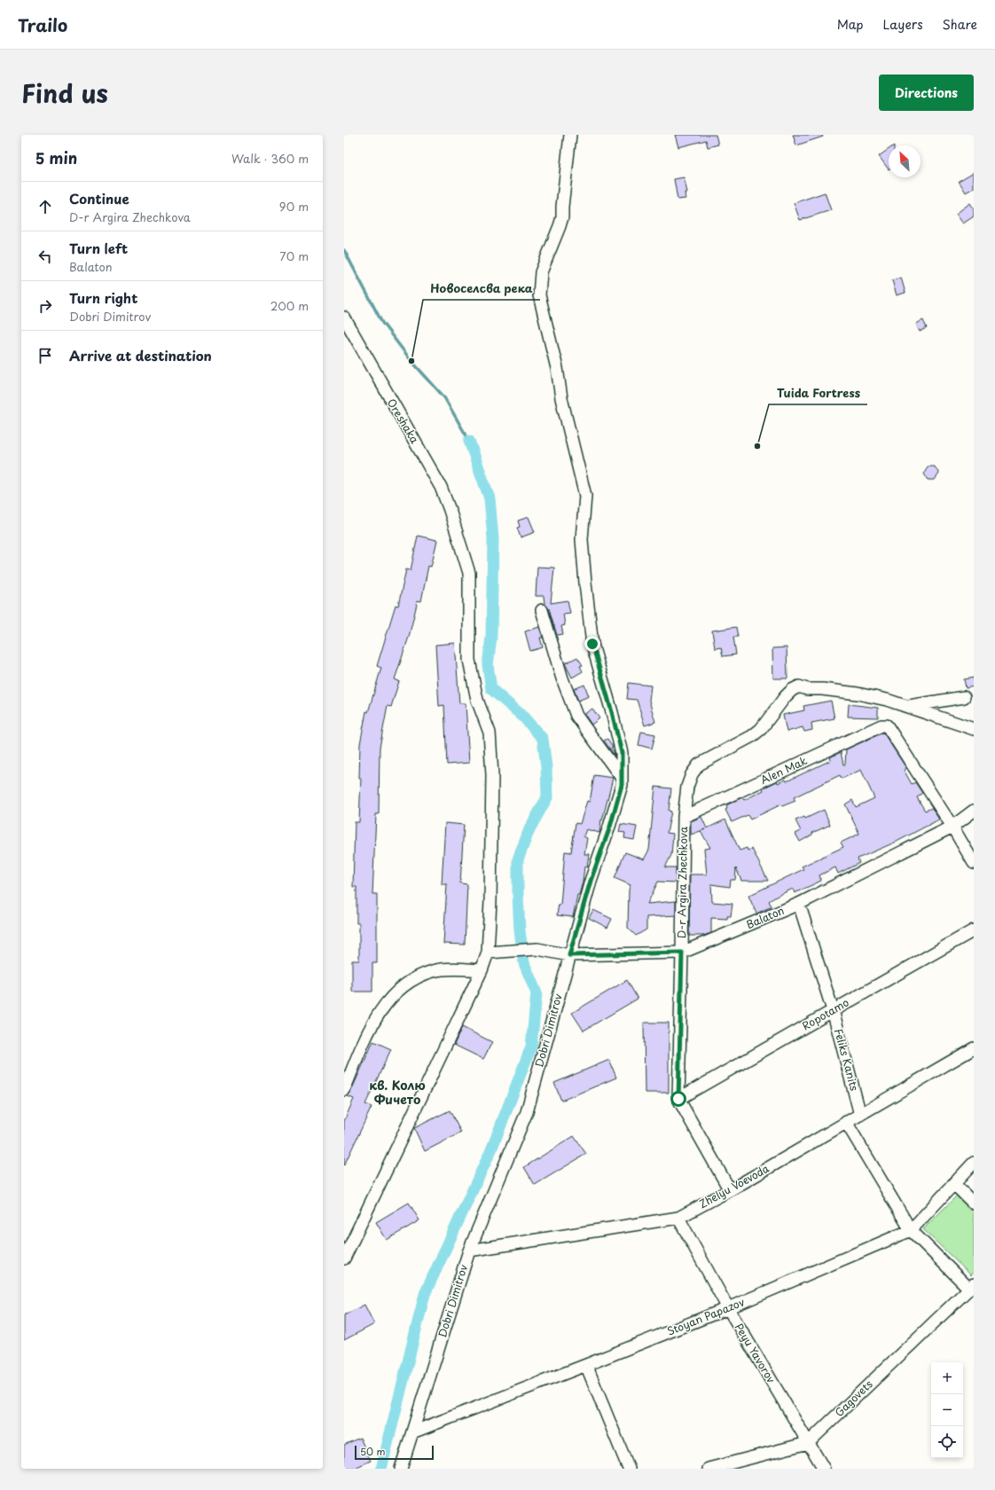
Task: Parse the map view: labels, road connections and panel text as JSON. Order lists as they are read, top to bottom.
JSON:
{
  "streets": {
    "street": [
      "Oreshaka",
      "Alen Mak",
      "D-r Argira Zhechkova",
      "Balaton",
      "Ropotamo",
      "Dobri Dimitrov",
      "Feliks Kanits",
      "Zhelyu Voevoda",
      "Stoyan Papazov",
      "Peyu Yavorov",
      "Gagovets"
    ]
  },
  "crossings": [
    ["Oreshaka", "Balaton"],
    ["Alen Mak", "D-r Argira Zhechkova"],
    ["Alen Mak", "Balaton"],
    ["D-r Argira Zhechkova", "Balaton"],
    ["D-r Argira Zhechkova", "Ropotamo"],
    ["Balaton", "Dobri Dimitrov"],
    ["Balaton", "Feliks Kanits"],
    ["Ropotamo", "Feliks Kanits"],
    ["Dobri Dimitrov", "Zhelyu Voevoda"],
    ["Dobri Dimitrov", "Stoyan Papazov"],
    ["Feliks Kanits", "Zhelyu Voevoda"],
    ["Zhelyu Voevoda", "Peyu Yavorov"],
    ["Stoyan Papazov", "Peyu Yavorov"],
    ["Peyu Yavorov", "Gagovets"]
  ],
  "districts": ["кв. Колю Фичето"],
  "places": ["Новоселсва река", "Tuida Fortress"],
  "scale_bar": "50 m",
  "north": "top left",
  "page": {
    "header": "Trailo",
    "nav": ["Map", "Layers", "Share"],
    "title": "Find us",
    "buttons": "Directions",
    "heading": ["5 min", "Walk · 360 m"],
    "list": [
      ["Continue", "D-r Argira Zhechkova", "90 m"],
      ["Turn left", "Balaton", "70 m"],
      ["Turn right", "Dobri Dimitrov", "200 m"],
      "Arrive at destination"
    ],
    "map_buttons": ["+", "−"],
    "scale": "50 m"
  }
}
